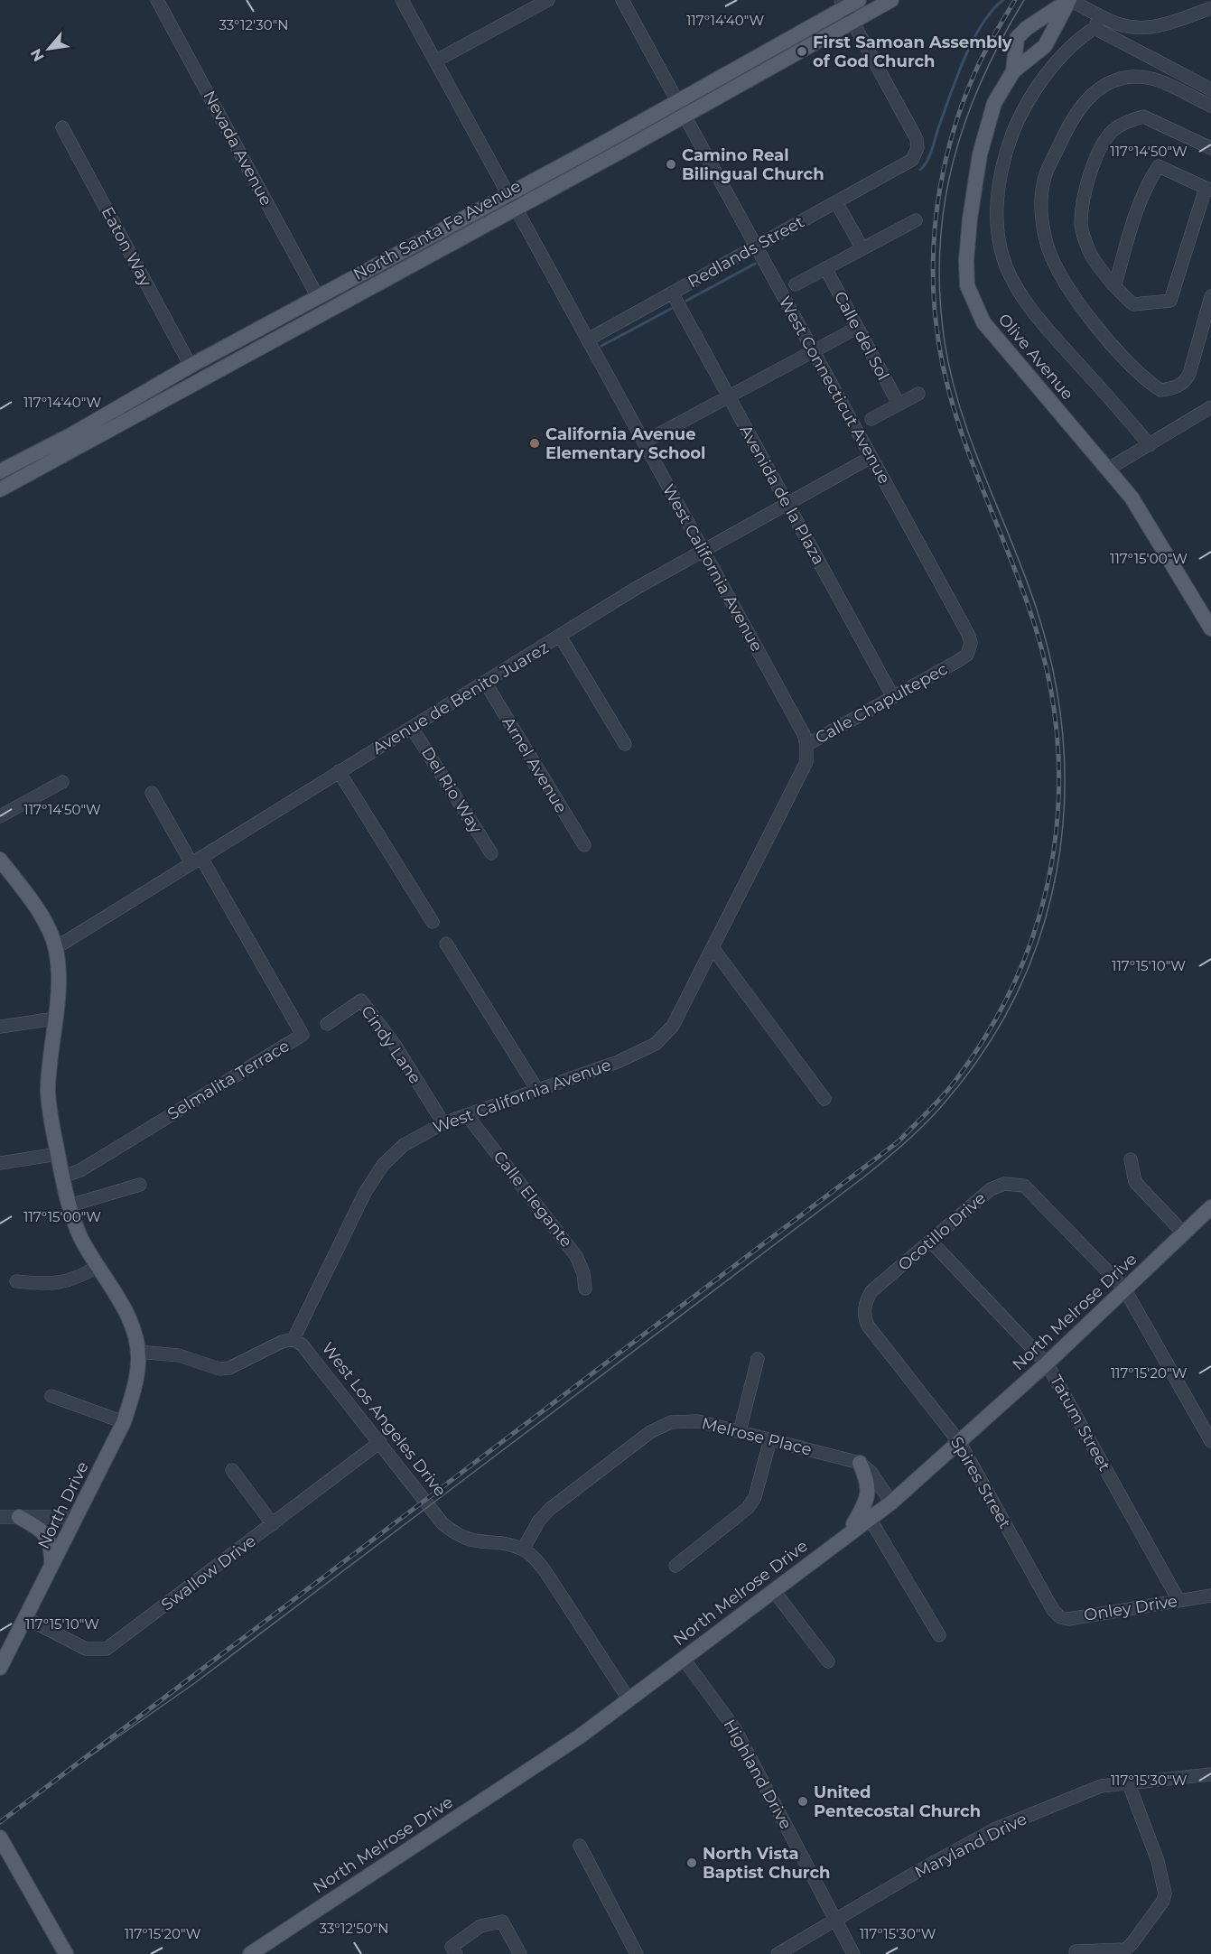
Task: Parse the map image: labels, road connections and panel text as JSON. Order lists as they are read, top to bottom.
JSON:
{
  "streets": {
    "main road": [
      "North Santa Fe Avenue",
      "Olive Avenue",
      "North Melrose Drive",
      "North Drive"
    ],
    "street": [
      "Nevada Avenue",
      "Eaton Way",
      "Redlands Street",
      "Calle del Sol",
      "West Connecticut Avenue",
      "Avenida de la Plaza",
      "West California Avenue",
      "Avenue de Benito Juarez",
      "Calle Chapultepec",
      "Arnel Avenue",
      "Del Rio Way",
      "Cindy Lane",
      "Selmalita Terrace",
      "Calle Elegante",
      "Ocotillo Drive",
      "West Los Angeles Drive",
      "Tatum Street",
      "Melrose Place",
      "Spires Street",
      "Swallow Drive",
      "Onley Drive",
      "Highland Drive",
      "Maryland Drive"
    ]
  },
  "crossings": [
    ["Nevada Avenue", "North Santa Fe Avenue"],
    ["North Santa Fe Avenue", "Eaton Way"],
    ["North Santa Fe Avenue", "Redlands Street"],
    ["North Santa Fe Avenue", "West Connecticut Avenue"],
    ["North Santa Fe Avenue", "West California Avenue"],
    ["Redlands Street", "West Connecticut Avenue"],
    ["Redlands Street", "Avenida de la Plaza"],
    ["Redlands Street", "West California Avenue"],
    ["West Connecticut Avenue", "Avenue de Benito Juarez"],
    ["West Connecticut Avenue", "Calle Chapultepec"],
    ["Avenida de la Plaza", "Avenue de Benito Juarez"],
    ["Avenida de la Plaza", "Calle Chapultepec"],
    ["West California Avenue", "Avenue de Benito Juarez"],
    ["West California Avenue", "Calle Chapultepec"],
    ["West California Avenue", "Cindy Lane"],
    ["West California Avenue", "Calle Elegante"],
    ["West California Avenue", "West Los Angeles Drive"],
    ["Avenue de Benito Juarez", "Arnel Avenue"],
    ["Avenue de Benito Juarez", "Del Rio Way"],
    ["Avenue de Benito Juarez", "Selmalita Terrace"],
    ["Ocotillo Drive", "North Melrose Drive"],
    ["Ocotillo Drive", "Tatum Street"],
    ["Ocotillo Drive", "Spires Street"],
    ["North Melrose Drive", "Tatum Street"],
    ["North Melrose Drive", "Spires Street"],
    ["North Melrose Drive", "Highland Drive"],
    ["West Los Angeles Drive", "Melrose Place"],
    ["West Los Angeles Drive", "Swallow Drive"],
    ["Tatum Street", "Onley Drive"],
    ["Spires Street", "Onley Drive"],
    ["North Drive", "Swallow Drive"],
    ["Highland Drive", "Maryland Drive"]
  ],
  "places": [
    "First Samoan Assembly of God Church",
    "Camino Real Bilingual Church",
    "California Avenue Elementary School",
    "United Pentecostal Church",
    "North Vista Baptist Church"
  ],
  "north": "bottom left",
  "coordinates": [
    "117°14'40\"W",
    "33°12'30\"N",
    "117°14'50\"W",
    "117°15'00\"W",
    "117°15'10\"W",
    "117°15'20\"W",
    "117°15'30\"W",
    "33°12'50\"N"
  ]
}
